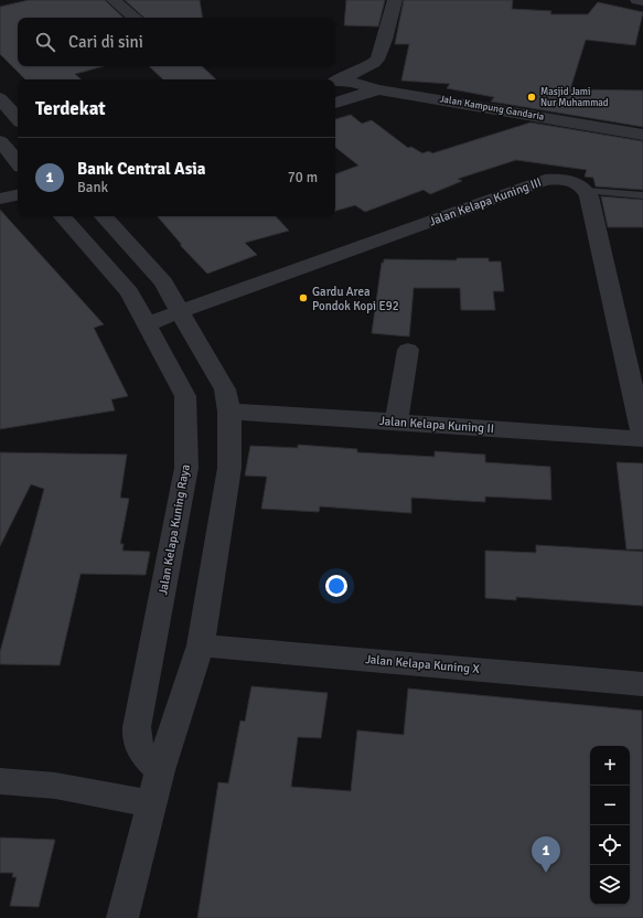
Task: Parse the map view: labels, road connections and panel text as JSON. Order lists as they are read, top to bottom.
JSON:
{
  "streets": {
    "street": [
      "Jalan Kampung Gandaria",
      "Jalan Kelapa Kuning III",
      "Jalan Kelapa Kuning II",
      "Jalan Kelapa Kuning Raya",
      "Jalan Kelapa Kuning X"
    ]
  },
  "crossings": [
    ["Jalan Kelapa Kuning III", "Jalan Kelapa Kuning Raya"]
  ],
  "places": ["Masjid Jami Nur Muhammad", "Gardu Area Pondok Kopi E92"],
  "page": {
    "search": "Cari di sini",
    "heading": "Terdekat",
    "list": [
      {
        "mark": "1",
        "name": "Bank Central Asia",
        "note": "Bank",
        "value": "70 m"
      }
    ],
    "map_buttons": ["+", "−"],
    "pins": "1"
  }
}
